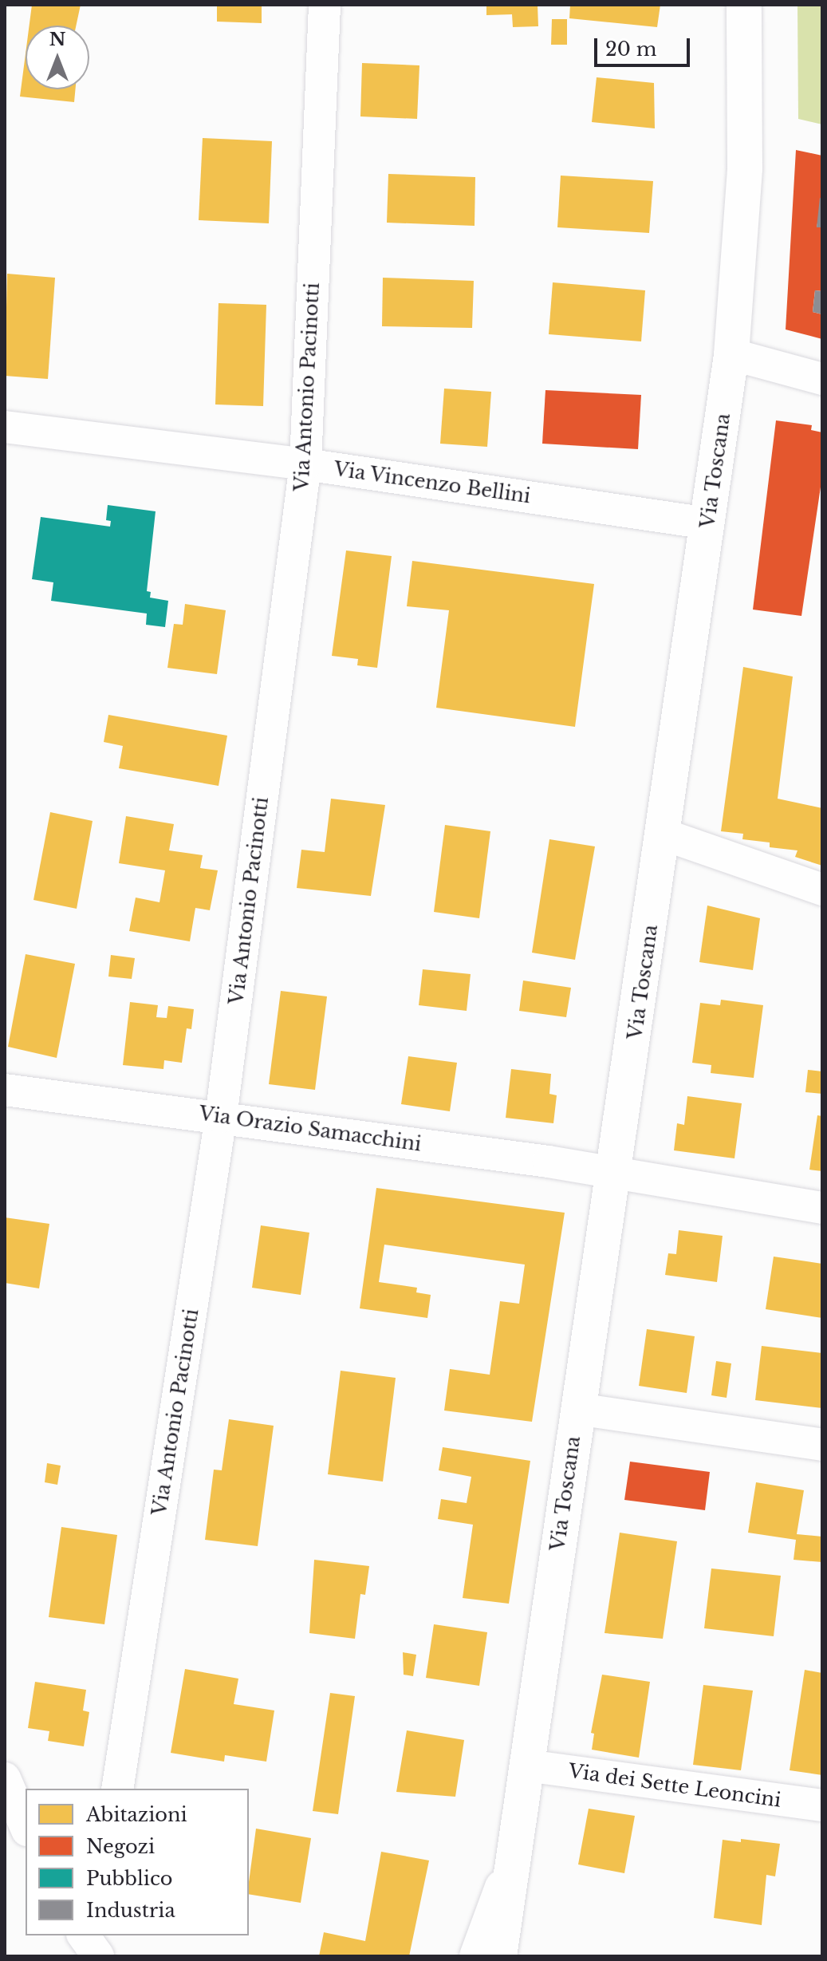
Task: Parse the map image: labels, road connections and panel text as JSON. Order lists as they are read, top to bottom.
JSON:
{
  "streets": {
    "main road": ["Via Toscana"],
    "street": [
      "Via Antonio Pacinotti",
      "Via Vincenzo Bellini",
      "Via Orazio Samacchini",
      "Via dei Sette Leoncini"
    ]
  },
  "crossings": [
    ["Via Antonio Pacinotti", "Via Vincenzo Bellini"],
    ["Via Antonio Pacinotti", "Via Orazio Samacchini"],
    ["Via Toscana", "Via Vincenzo Bellini"],
    ["Via Toscana", "Via Orazio Samacchini"],
    ["Via Toscana", "Via dei Sette Leoncini"]
  ],
  "legend": [
    "Abitazioni",
    "Negozi",
    "Pubblico",
    "Industria"
  ],
  "scale_bar": "20 m",
  "north": "top"
}
